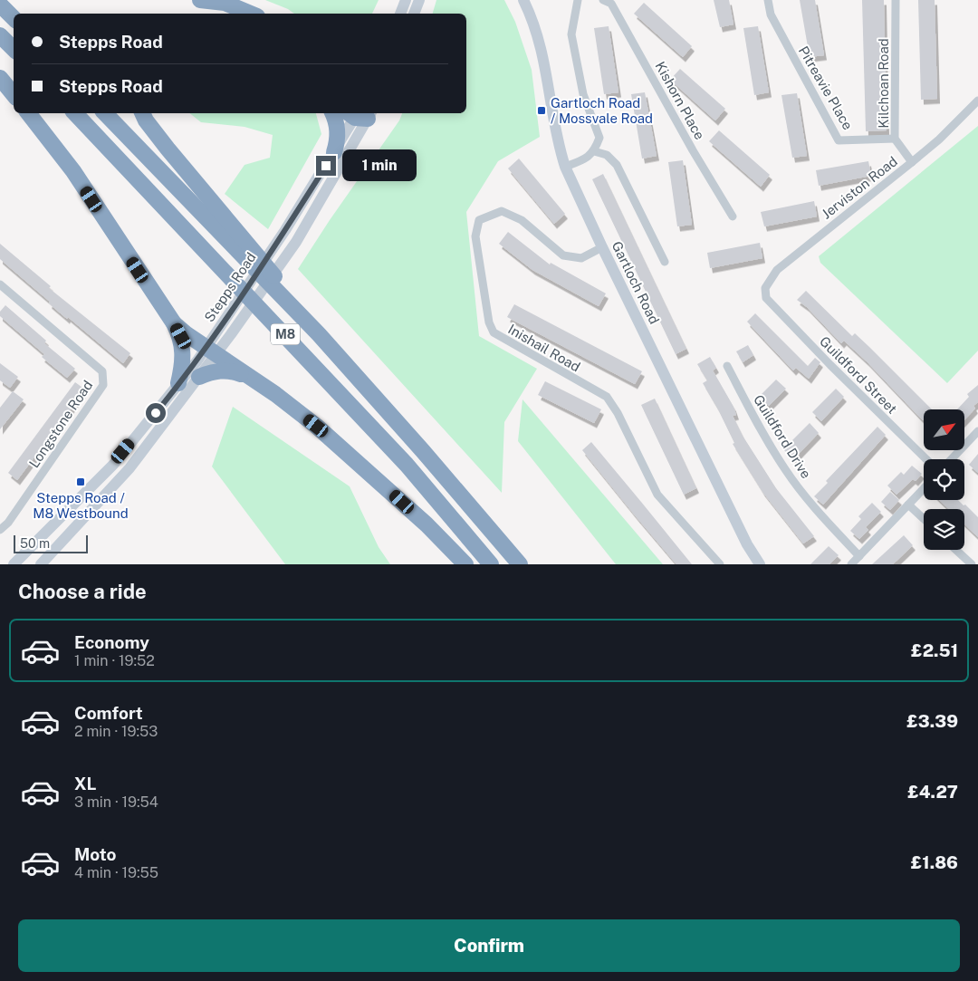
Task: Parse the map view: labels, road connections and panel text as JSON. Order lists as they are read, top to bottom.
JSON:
{
  "streets": {
    "highway": ["M8"],
    "main road": ["Gartloch Road", "Stepps Road"],
    "street": [
      "Kilchoan Road",
      "Pitreavie Place",
      "Kishorn Place",
      "Jerviston Road",
      "Inishail Road",
      "Guildford Street",
      "Longstone Road",
      "Guildford Drive"
    ]
  },
  "crossings": [
    ["Kilchoan Road", "Pitreavie Place"],
    ["Kilchoan Road", "Jerviston Road"],
    ["Jerviston Road", "Guildford Street"],
    ["Gartloch Road", "Inishail Road"]
  ],
  "places": {
    "transit": ["Gartloch Road / Mossvale Road", "Stepps Road / M8 Westbound"]
  },
  "scale_bar": "50 m",
  "north": "top right",
  "page": {
    "banner": ["Stepps Road", "Stepps Road"],
    "bubble": "1 min",
    "scale": "50 m",
    "heading": "Choose a ride",
    "list": [
      {
        "name": "Economy",
        "note": "1 min · 19:52",
        "value": "£2.51"
      },
      {
        "name": "Comfort",
        "note": "2 min · 19:53",
        "value": "£3.39"
      },
      {
        "name": "XL",
        "note": "3 min · 19:54",
        "value": "£4.27"
      },
      {
        "name": "Moto",
        "note": "4 min · 19:55",
        "value": "£1.86"
      }
    ],
    "buttons": "Confirm"
  }
}
